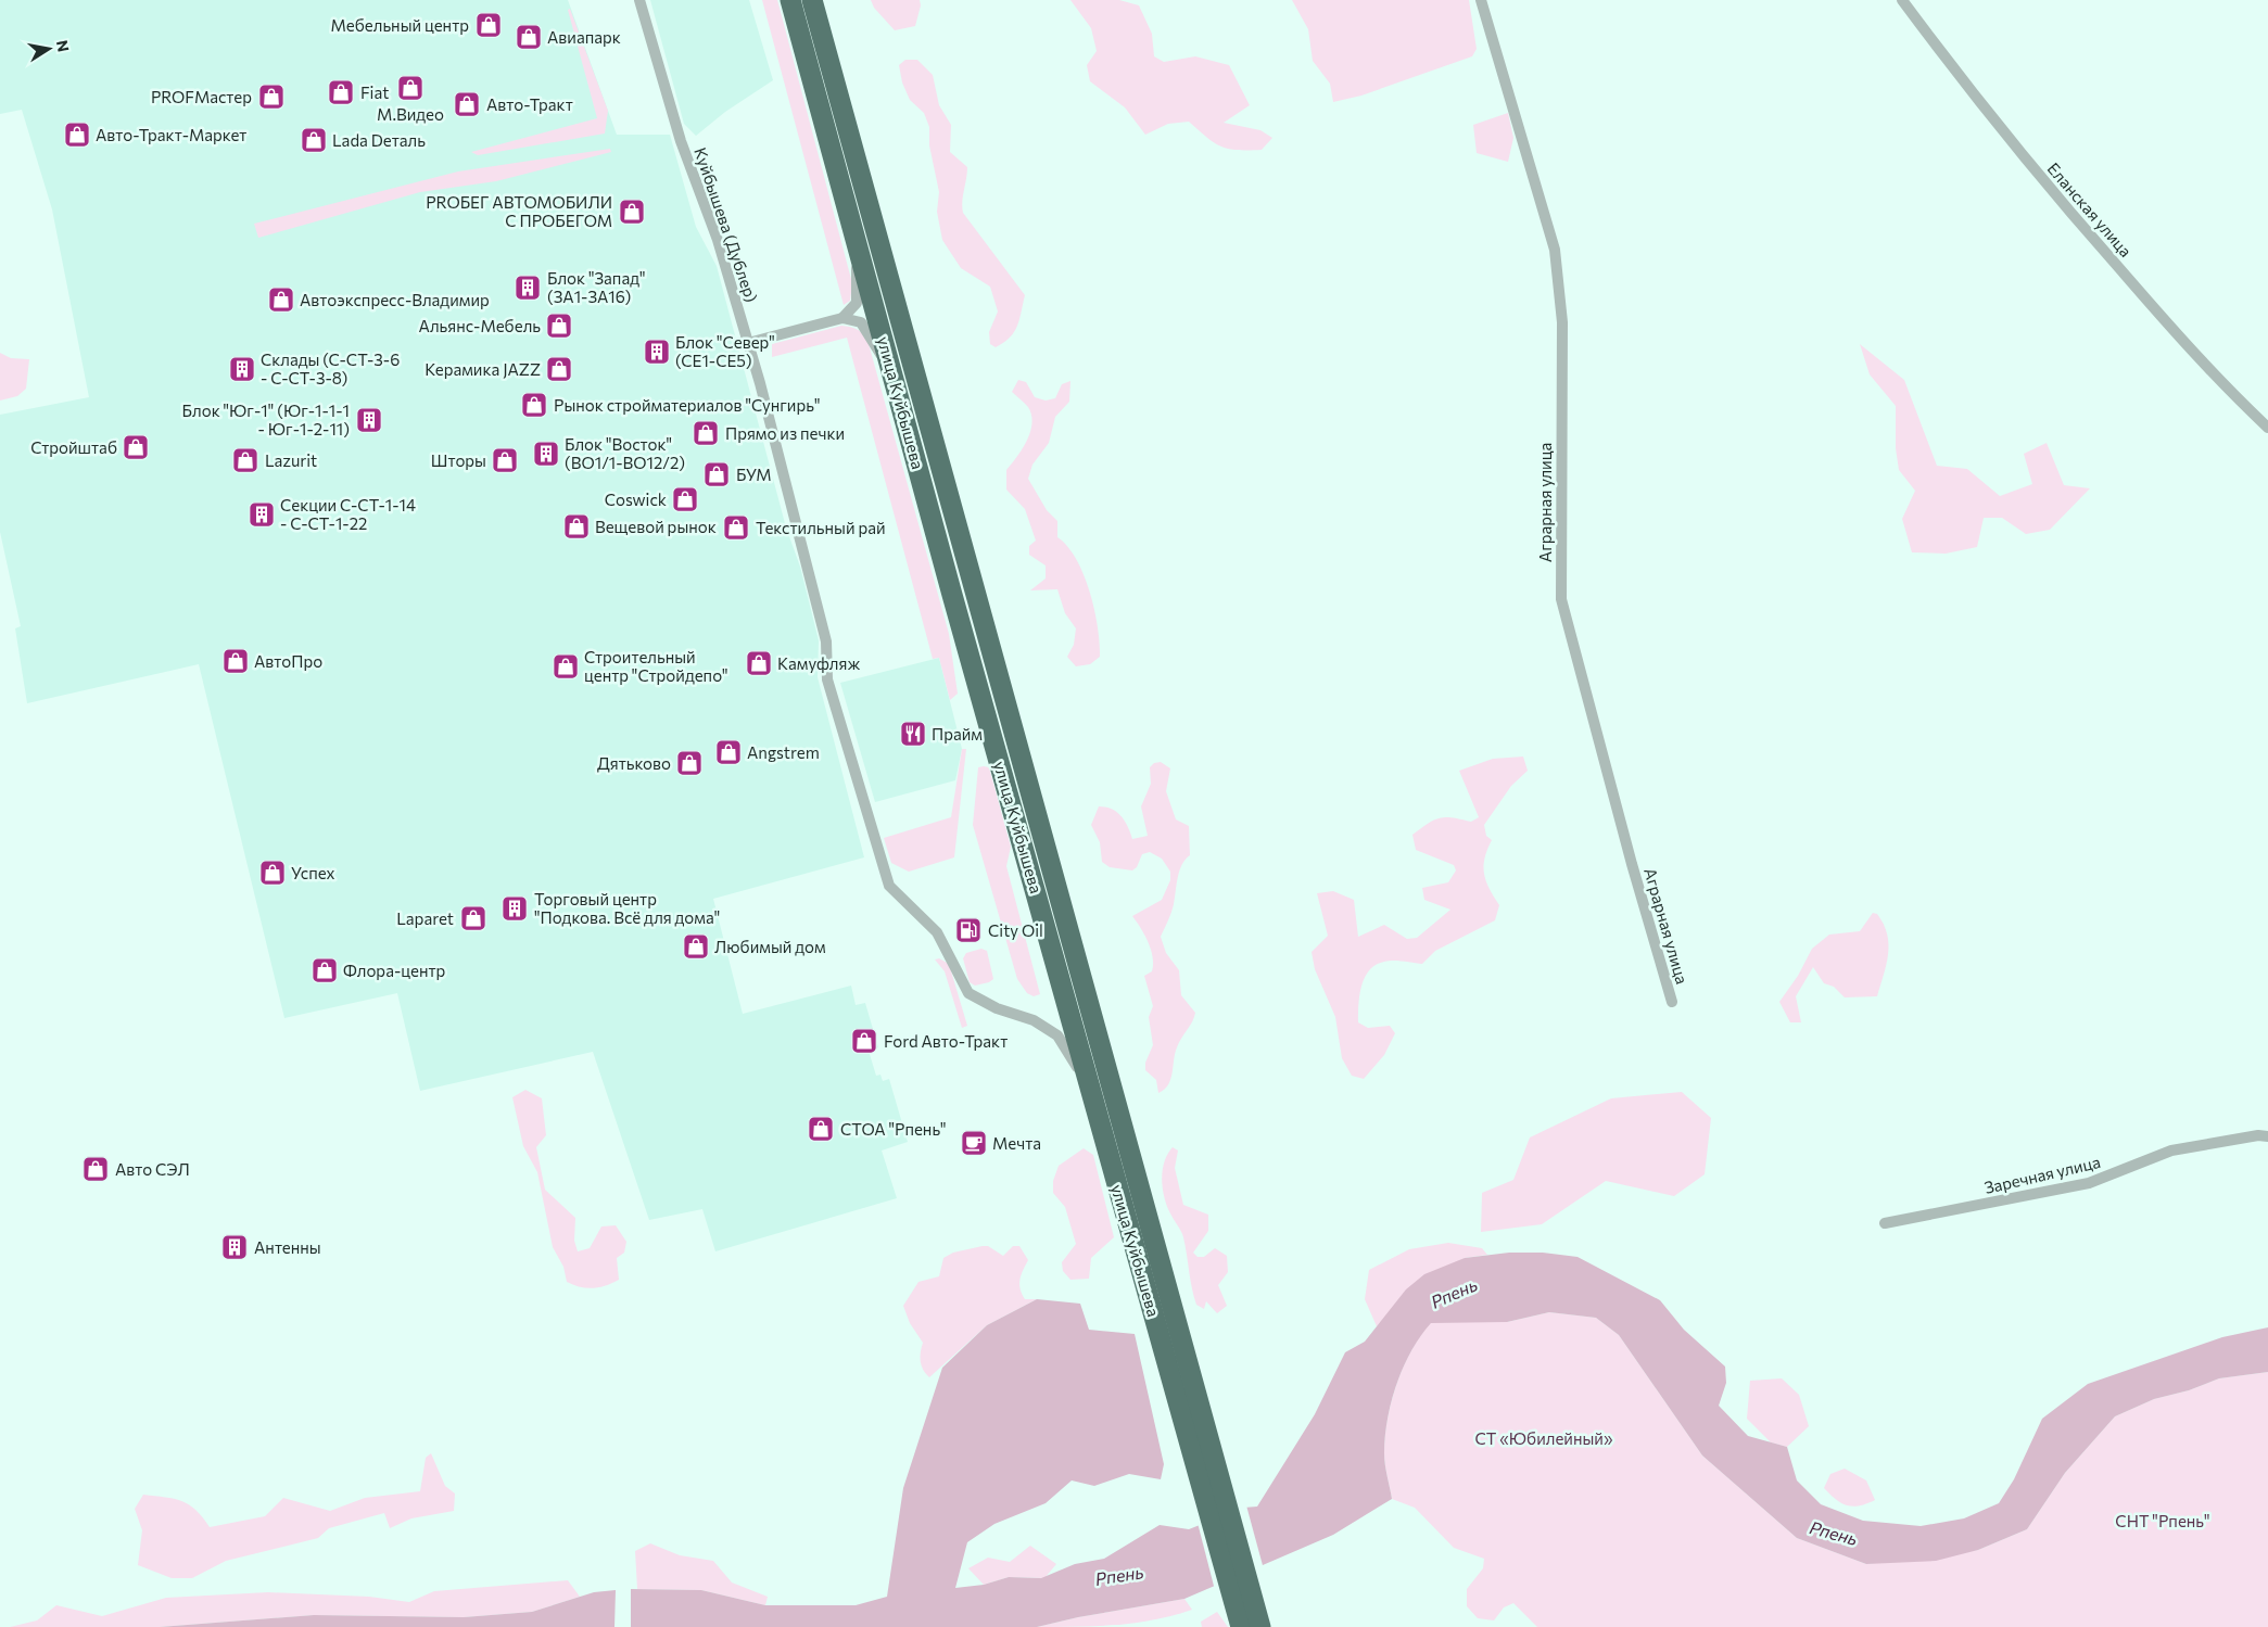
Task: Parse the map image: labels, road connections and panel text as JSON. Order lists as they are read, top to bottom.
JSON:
{
  "streets": {
    "highway": ["улица Куйбышева"],
    "street": [
      "Еланская улица",
      "Куйбышева (Дублер)",
      "Аграрная улица",
      "Заречная улица"
    ]
  },
  "crossings": [
    ["Куйбышева (Дублер)", "улица Куйбышева"]
  ],
  "water": ["Рпень"],
  "parks": ["СТ «Юбилейный»", "СНТ \"Рпень\""],
  "places": {
    "shop": [
      "Мебельный центр",
      "Авиапарк",
      "М.Видео",
      "Fiat",
      "PROFМастер",
      "Авто-Тракт",
      "Авто-Тракт-Маркет",
      "Lada Dеталь",
      "PROБЕГ АВТОМОБИЛИ С ПРОБЕГОМ",
      "Автоэкспресс-Владимир",
      "Альянс-Мебель",
      "Керамика JAZZ",
      "Рынок стройматериалов \"Сунгирь\"",
      "Прямо из печки",
      "Стройштаб",
      "Lazurit",
      "Шторы",
      "БУМ",
      "Coswick",
      "Вещевой рынок",
      "Текстильный рай",
      "АвтоПро",
      "Камуфляж",
      "Строительный центр \"Стройдепо\"",
      "Angstrem",
      "Дятьково",
      "Успех",
      "Laparet",
      "Любимый дом",
      "Флора-центр",
      "Ford Авто-Тракт",
      "СТОА \"Рпень\"",
      "Авто СЭЛ"
    ],
    "building": [
      "Блок \"Запад\" (ЗА1-ЗА16)",
      "Блок \"Север\" (СЕ1-СЕ5)",
      "Склады (С-СТ-3-6 - С-СТ-3-8)",
      "Блок \"Юг-1\" (Юг-1-1-1 - Юг-1-2-11)",
      "Блок \"Восток\" (ВО1/1-ВО12/2)",
      "Секции С-СТ-1-14 - С-СТ-1-22",
      "Торговый центр \"Подкова. Всё для дома\"",
      "Антенны"
    ],
    "restaurant": ["Прайм"],
    "fuel station": ["City Oil"],
    "cafe": ["Мечта"]
  },
  "north": "right"
}
